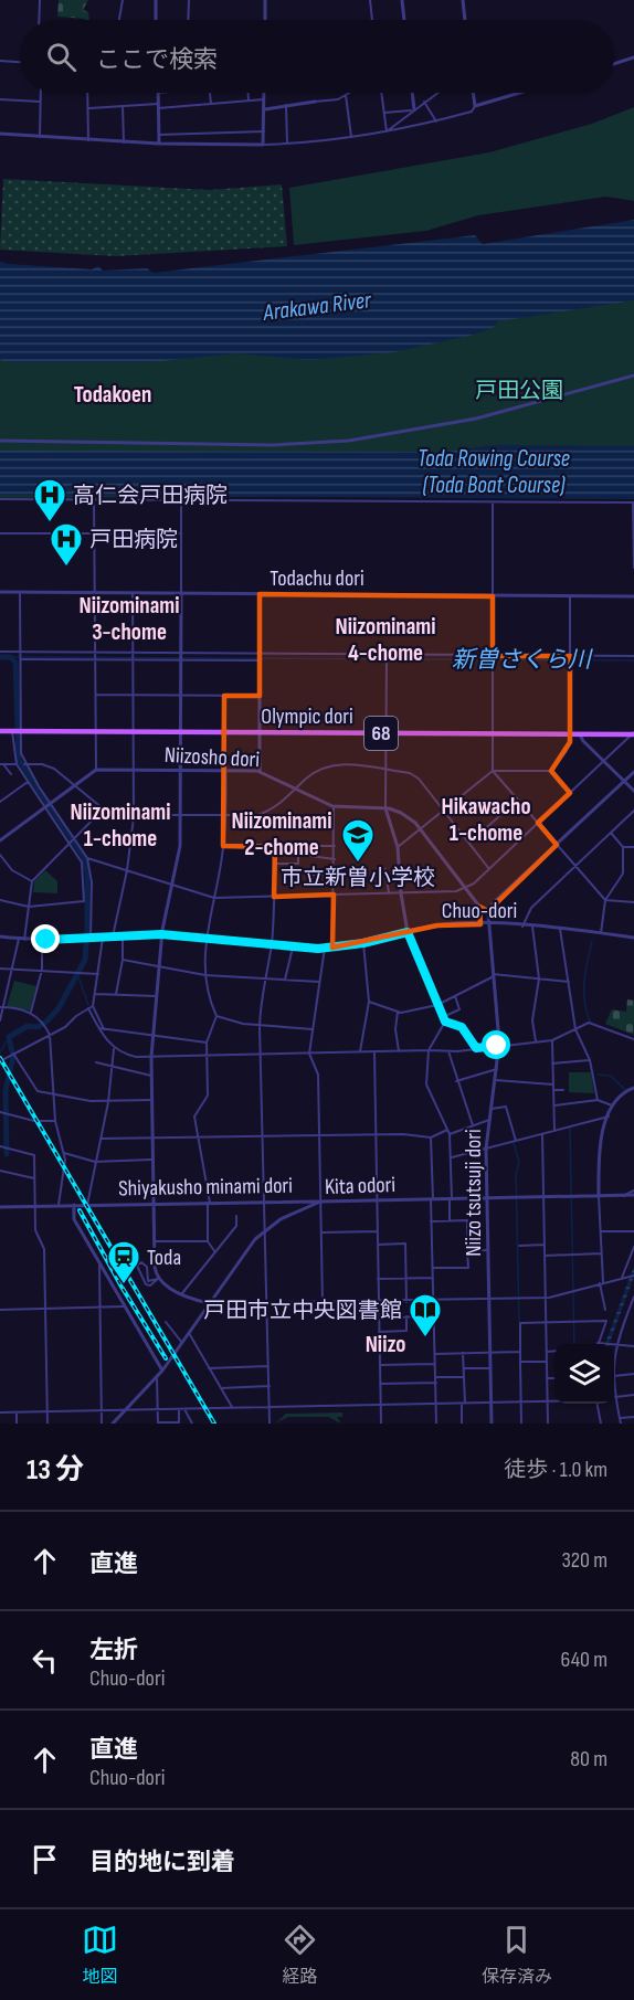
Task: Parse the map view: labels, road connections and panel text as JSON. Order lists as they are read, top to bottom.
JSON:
{
  "streets": {
    "main road": ["Olympic dori", "68"],
    "street": [
      "Todachu dori",
      "Niizosho dori",
      "Chuo-dori",
      "Kita odori",
      "Shiyakusho minami dori",
      "Niizo tsutsuji dori"
    ]
  },
  "crossings": [
    ["Chuo-dori", "Niizo tsutsuji dori"],
    ["Kita odori", "Shiyakusho minami dori"],
    ["Kita odori", "Niizo tsutsuji dori"]
  ],
  "districts": [
    "Todakoen",
    "Niizominami 3-chome",
    "Niizominami 4-chome",
    "Hikawacho 1-chome",
    "Niizominami 1-chome",
    "Niizominami 2-chome",
    "Niizo"
  ],
  "water": ["Arakawa River", "Toda Rowing Course (Toda Boat Course)", "新曽さくら川"],
  "parks": ["戸田公園"],
  "places": {
    "hospital": ["高仁会戸田病院", "戸田病院"],
    "school or university": ["市立新曽小学校"],
    "station": ["Toda"],
    "library": ["戸田市立中央図書館"]
  },
  "page": {
    "search": "ここで検索",
    "heading": ["13 分", "徒歩 · 1.0 km"],
    "list": [
      ["直進", "320 m"],
      ["左折", "Chuo-dori", "640 m"],
      ["直進", "Chuo-dori", "80 m"],
      "目的地に到着"
    ],
    "nav": ["地図", "経路", "保存済み"]
  }
}
